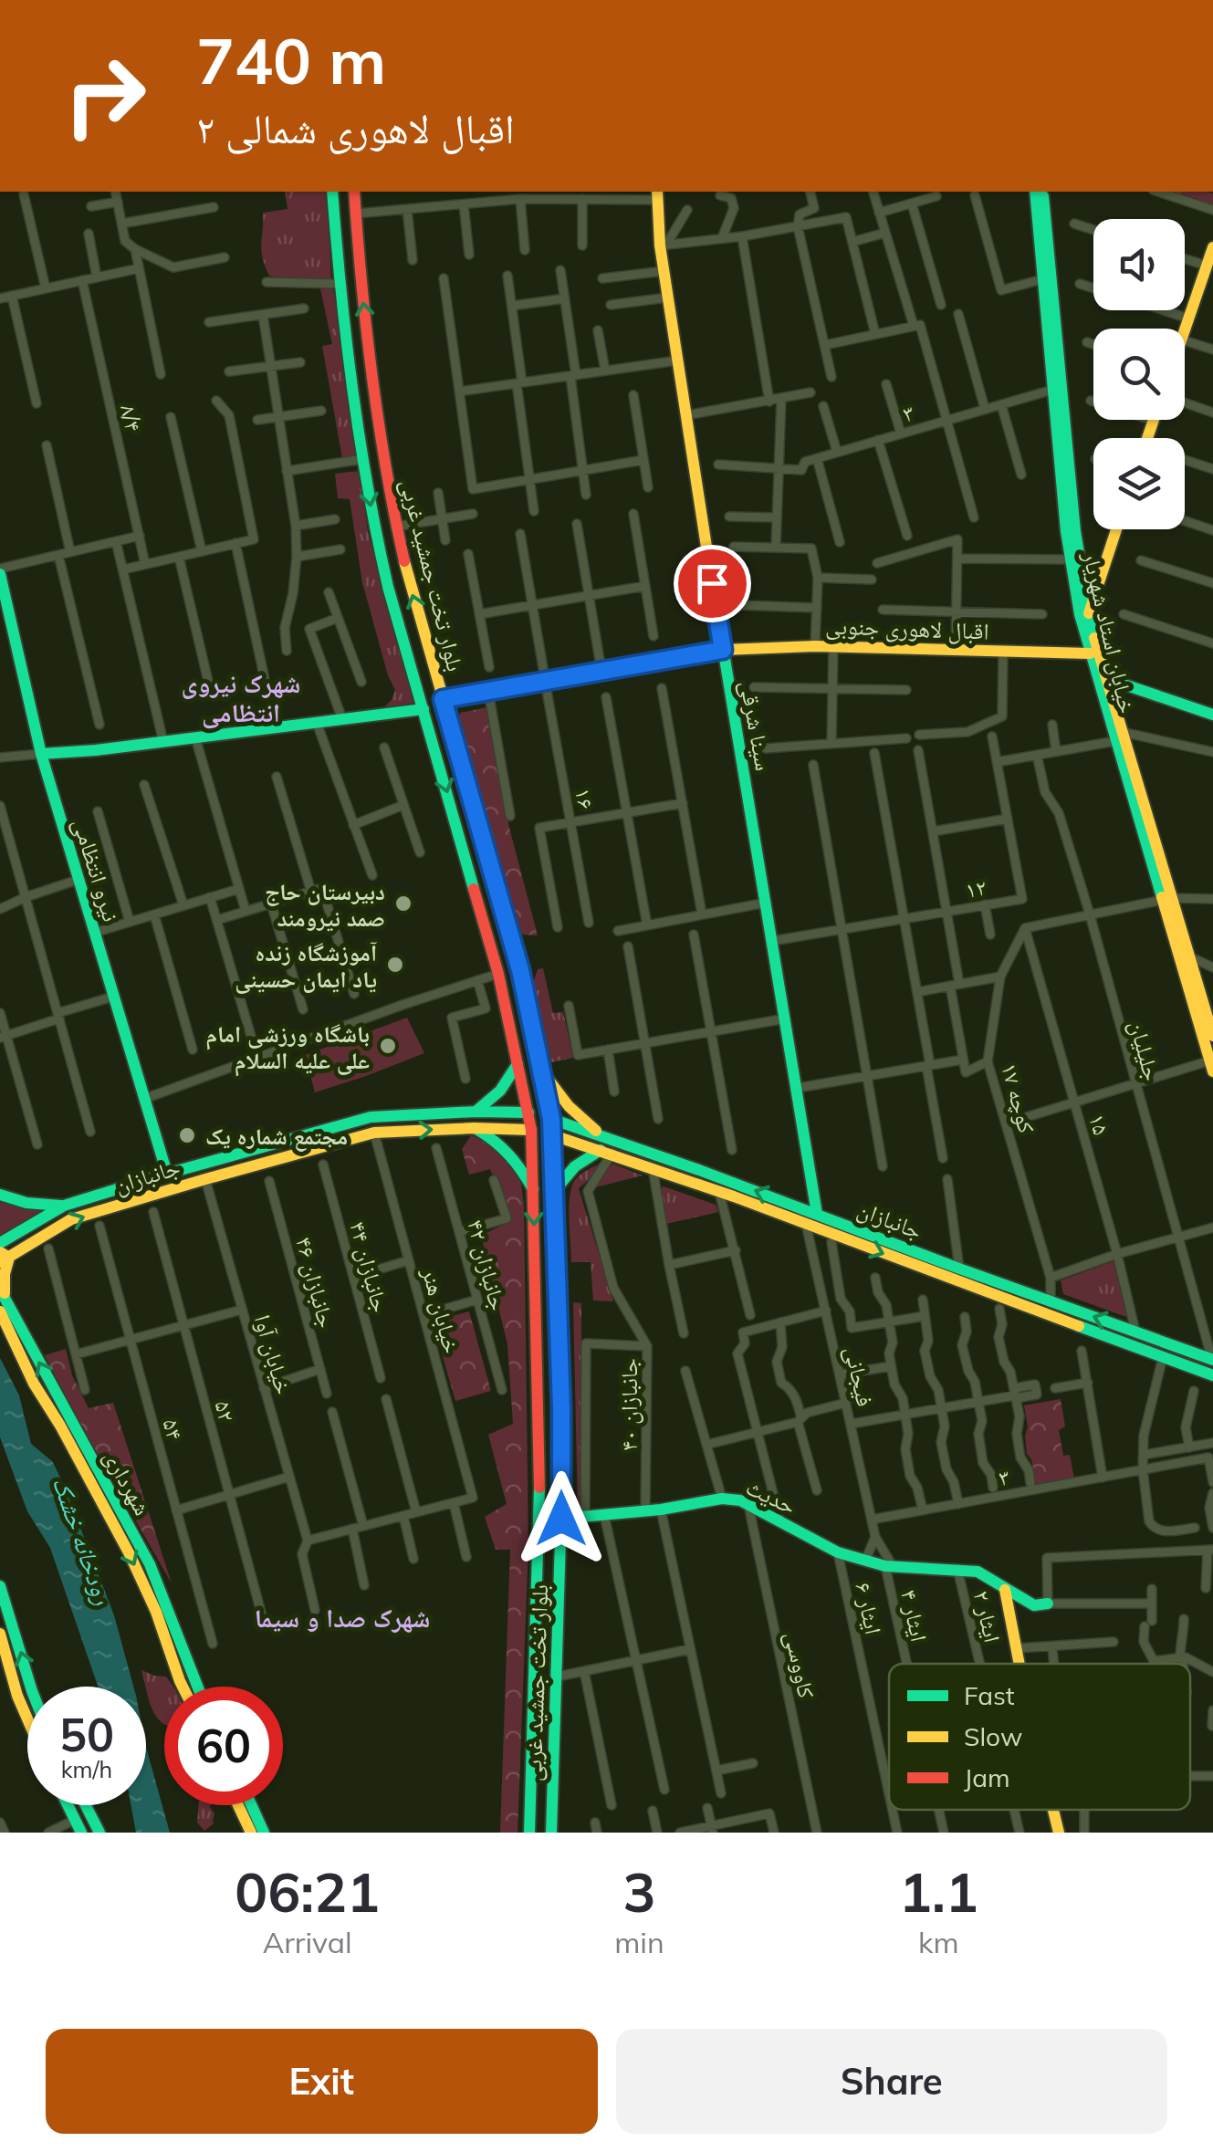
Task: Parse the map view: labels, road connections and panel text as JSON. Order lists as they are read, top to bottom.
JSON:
{
  "streets": {
    "street": [
      "۳",
      "۸/۴",
      "بلوار تخت جمشید غربی",
      "اقبال لاهوری جنوبی",
      "خیابان استاد شهریار",
      "سینا شرقی",
      "۱۶",
      "نیرو انتظامی",
      "۱۲",
      "جلیلیان",
      "کوچه ۱۷",
      "۱۵",
      "جانبازان",
      "۴۲ جانبازان",
      "۴۴ جانبازان",
      "۴۶ جانبازان",
      "خیابان هنر",
      "خیابان آوا",
      "فیجانی",
      "۴۰ جانبازان",
      "۵۲",
      "۵۴",
      "شهرداری",
      "حدیث",
      "ایثار ۶",
      "ایثار ۴",
      "ایثار ۲",
      "کاووسی"
    ]
  },
  "crossings": [
    ["۳", "خیابان استاد شهریار"],
    ["۳", "فیجانی"],
    ["بلوار تخت جمشید غربی", "اقبال لاهوری جنوبی"],
    ["بلوار تخت جمشید غربی", "جانبازان"],
    ["بلوار تخت جمشید غربی", "حدیث"],
    ["اقبال لاهوری جنوبی", "خیابان استاد شهریار"],
    ["اقبال لاهوری جنوبی", "سینا شرقی"],
    ["اقبال لاهوری جنوبی", "۱۶"],
    ["سینا شرقی", "۱۲"],
    ["سینا شرقی", "جانبازان"],
    ["نیرو انتظامی", "جانبازان"],
    ["جلیلیان", "جانبازان"],
    ["کوچه ۱۷", "۱۵"],
    ["کوچه ۱۷", "جانبازان"],
    ["۱۵", "جانبازان"],
    ["جانبازان", "خیابان هنر"],
    ["جانبازان", "خیابان آوا"],
    ["جانبازان", "فیجانی"],
    ["جانبازان", "۴۰ جانبازان"],
    ["فیجانی", "ایثار ۴"],
    ["۴۰ جانبازان", "حدیث"],
    ["حدیث", "ایثار ۶"],
    ["حدیث", "ایثار ۴"],
    ["حدیث", "ایثار ۲"],
    ["حدیث", "کاووسی"]
  ],
  "districts": ["شهرک نیروی انتظامی", "شهرک صدا و سیما"],
  "water": ["رودخانه خشک"],
  "places": [
    "دبیرستان حاج صمد نیرومند",
    "آموزشگاه زنده یاد ایمان حسینی",
    "باشگاه ورزشی امام علی علیه السلام",
    "مجتمع شماره یک"
  ],
  "legend": ["Fast", "Slow", "Jam"],
  "page": {
    "turn": ["740 m", "اقبال لاهوری شمالی ۲"],
    "speed": "50 km/h",
    "limit": "60",
    "eta": [
      "06:21",
      "Arrival",
      "3",
      "min",
      "1.1",
      "km"
    ],
    "buttons": ["Exit", "Share"]
  }
}
